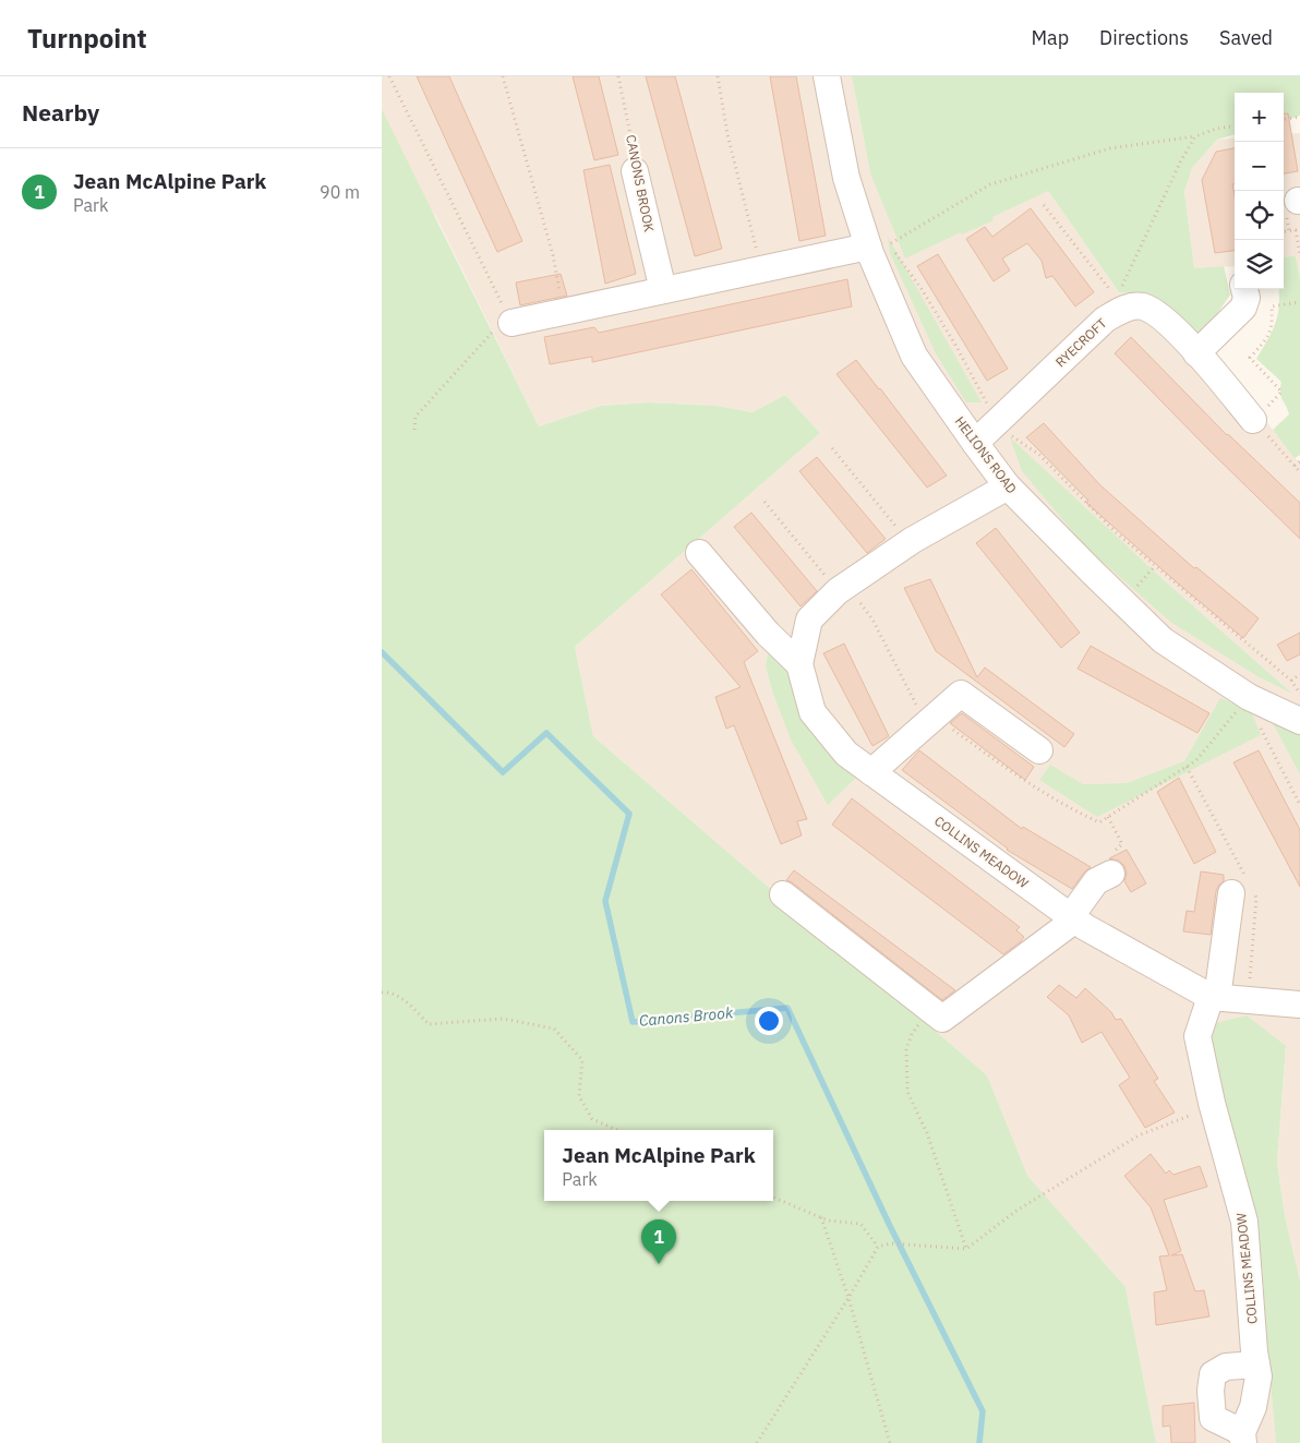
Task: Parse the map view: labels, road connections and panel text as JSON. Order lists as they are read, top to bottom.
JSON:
{
  "streets": {
    "street": [
      "CANONS BROOK",
      "RYECROFT",
      "HELIONS ROAD",
      "COLLINS MEADOW"
    ]
  },
  "crossings": [
    ["RYECROFT", "HELIONS ROAD"],
    ["HELIONS ROAD", "COLLINS MEADOW"]
  ],
  "water": ["Canons Brook"],
  "page": {
    "header": "Turnpoint",
    "nav": ["Map", "Directions", "Saved"],
    "heading": "Nearby",
    "map_buttons": ["+", "−"],
    "list": [
      {
        "mark": "1",
        "name": "Jean McAlpine Park",
        "note": "Park",
        "value": "90 m"
      }
    ],
    "popup": ["Jean McAlpine Park", "Park"],
    "pins": "1"
  }
}
